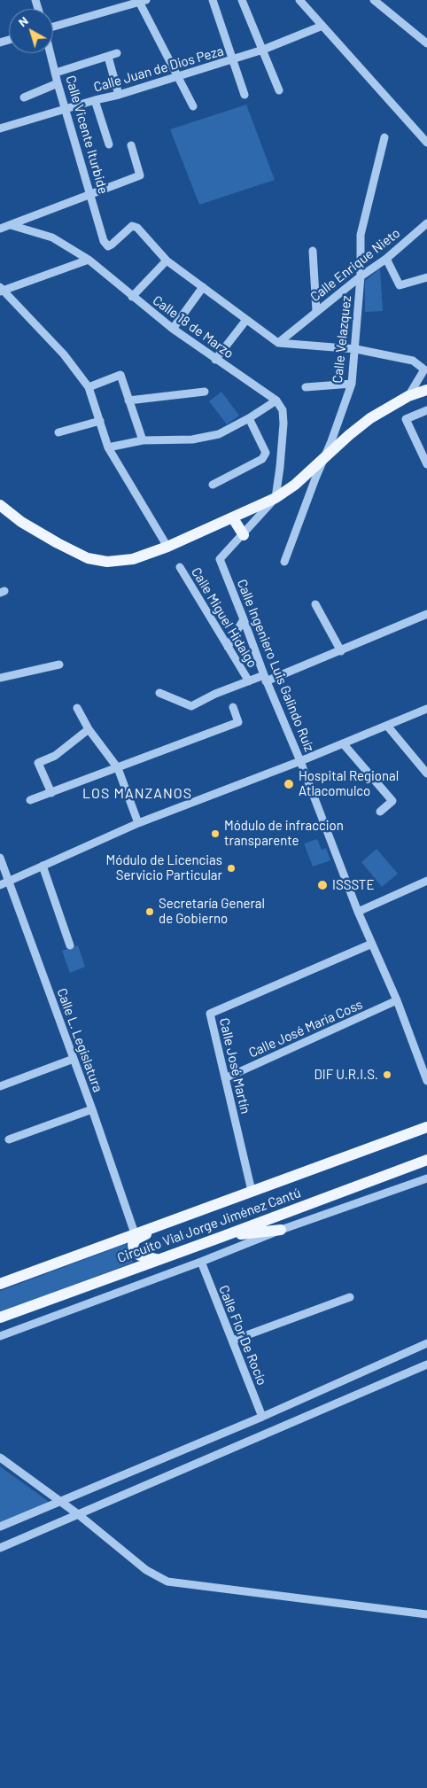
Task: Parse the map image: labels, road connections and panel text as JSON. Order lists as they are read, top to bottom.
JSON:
{
  "streets": {
    "main road": ["Circuito Vial Jorge Jiménez Cantú"],
    "street": [
      "Calle Juan de Dios Peza",
      "Calle Vicente Iturbide",
      "Calle Enrique Nieto",
      "Calle 18 de Marzo",
      "Calle Velazquez",
      "Calle Miguel Hidalgo",
      "Calle Ingeniero Luis Galindo Ruíz",
      "Calle José María Coss",
      "Calle L. Legislatura",
      "Calle José Martín",
      "Calle Flor De Rocío"
    ]
  },
  "crossings": [
    ["Calle Juan de Dios Peza", "Calle Vicente Iturbide"],
    ["Calle Enrique Nieto", "Calle Velazquez"],
    ["Calle Ingeniero Luis Galindo Ruíz", "Calle José María Coss"],
    ["Calle Ingeniero Luis Galindo Ruíz", "Calle José Martín"],
    ["Calle José María Coss", "Calle José Martín"],
    ["Calle L. Legislatura", "Circuito Vial Jorge Jiménez Cantú"],
    ["Calle José Martín", "Circuito Vial Jorge Jiménez Cantú"]
  ],
  "districts": ["LOS MANZANOS"],
  "places": [
    "Hospital Regional Atlacomulco",
    "Módulo de infraccion transparente",
    "Módulo de Licencias Servicio Particular",
    "ISSSTE",
    "Secretaría General de Gobierno",
    "DIF U.R.I.S."
  ],
  "north": "top left"
}
